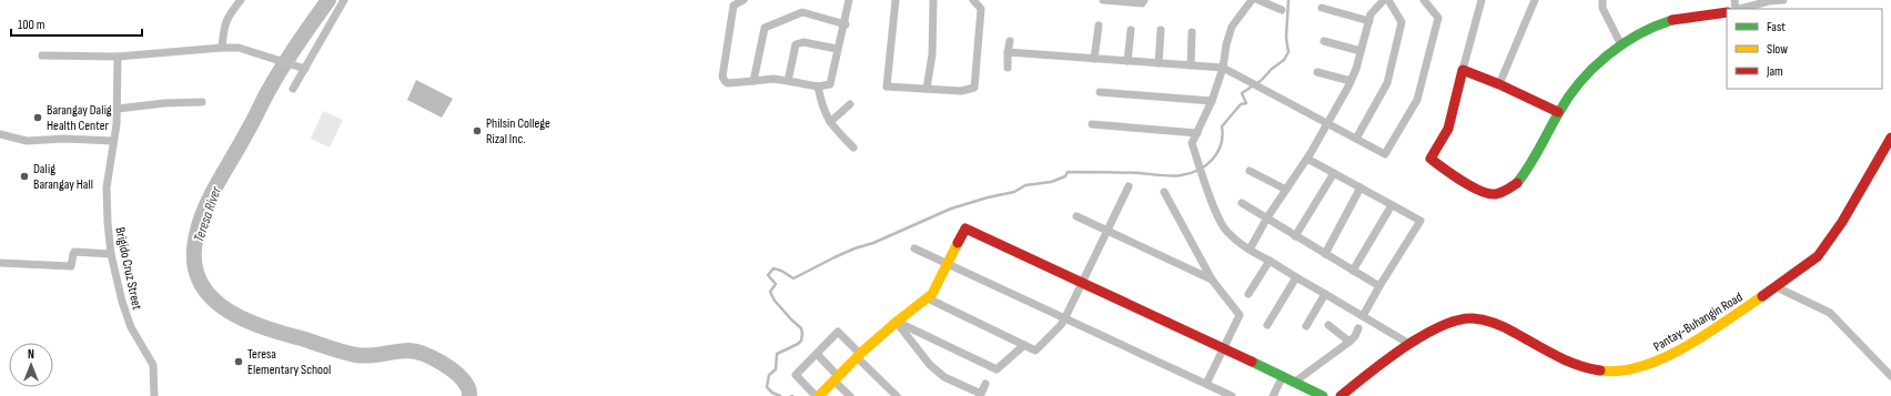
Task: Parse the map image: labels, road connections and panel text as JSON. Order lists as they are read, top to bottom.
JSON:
{
  "streets": {
    "street": ["Brigido Cruz Street", "Pantay-Buhangin Road"]
  },
  "water": ["Teresa River"],
  "places": [
    "Barangay Dalig Health Center",
    "Philsin College Rizal Inc.",
    "Dalig Barangay Hall",
    "Teresa Elementary School"
  ],
  "legend": ["Fast", "Slow", "Jam"],
  "scale_bar": "100 m",
  "north": "top"
}
